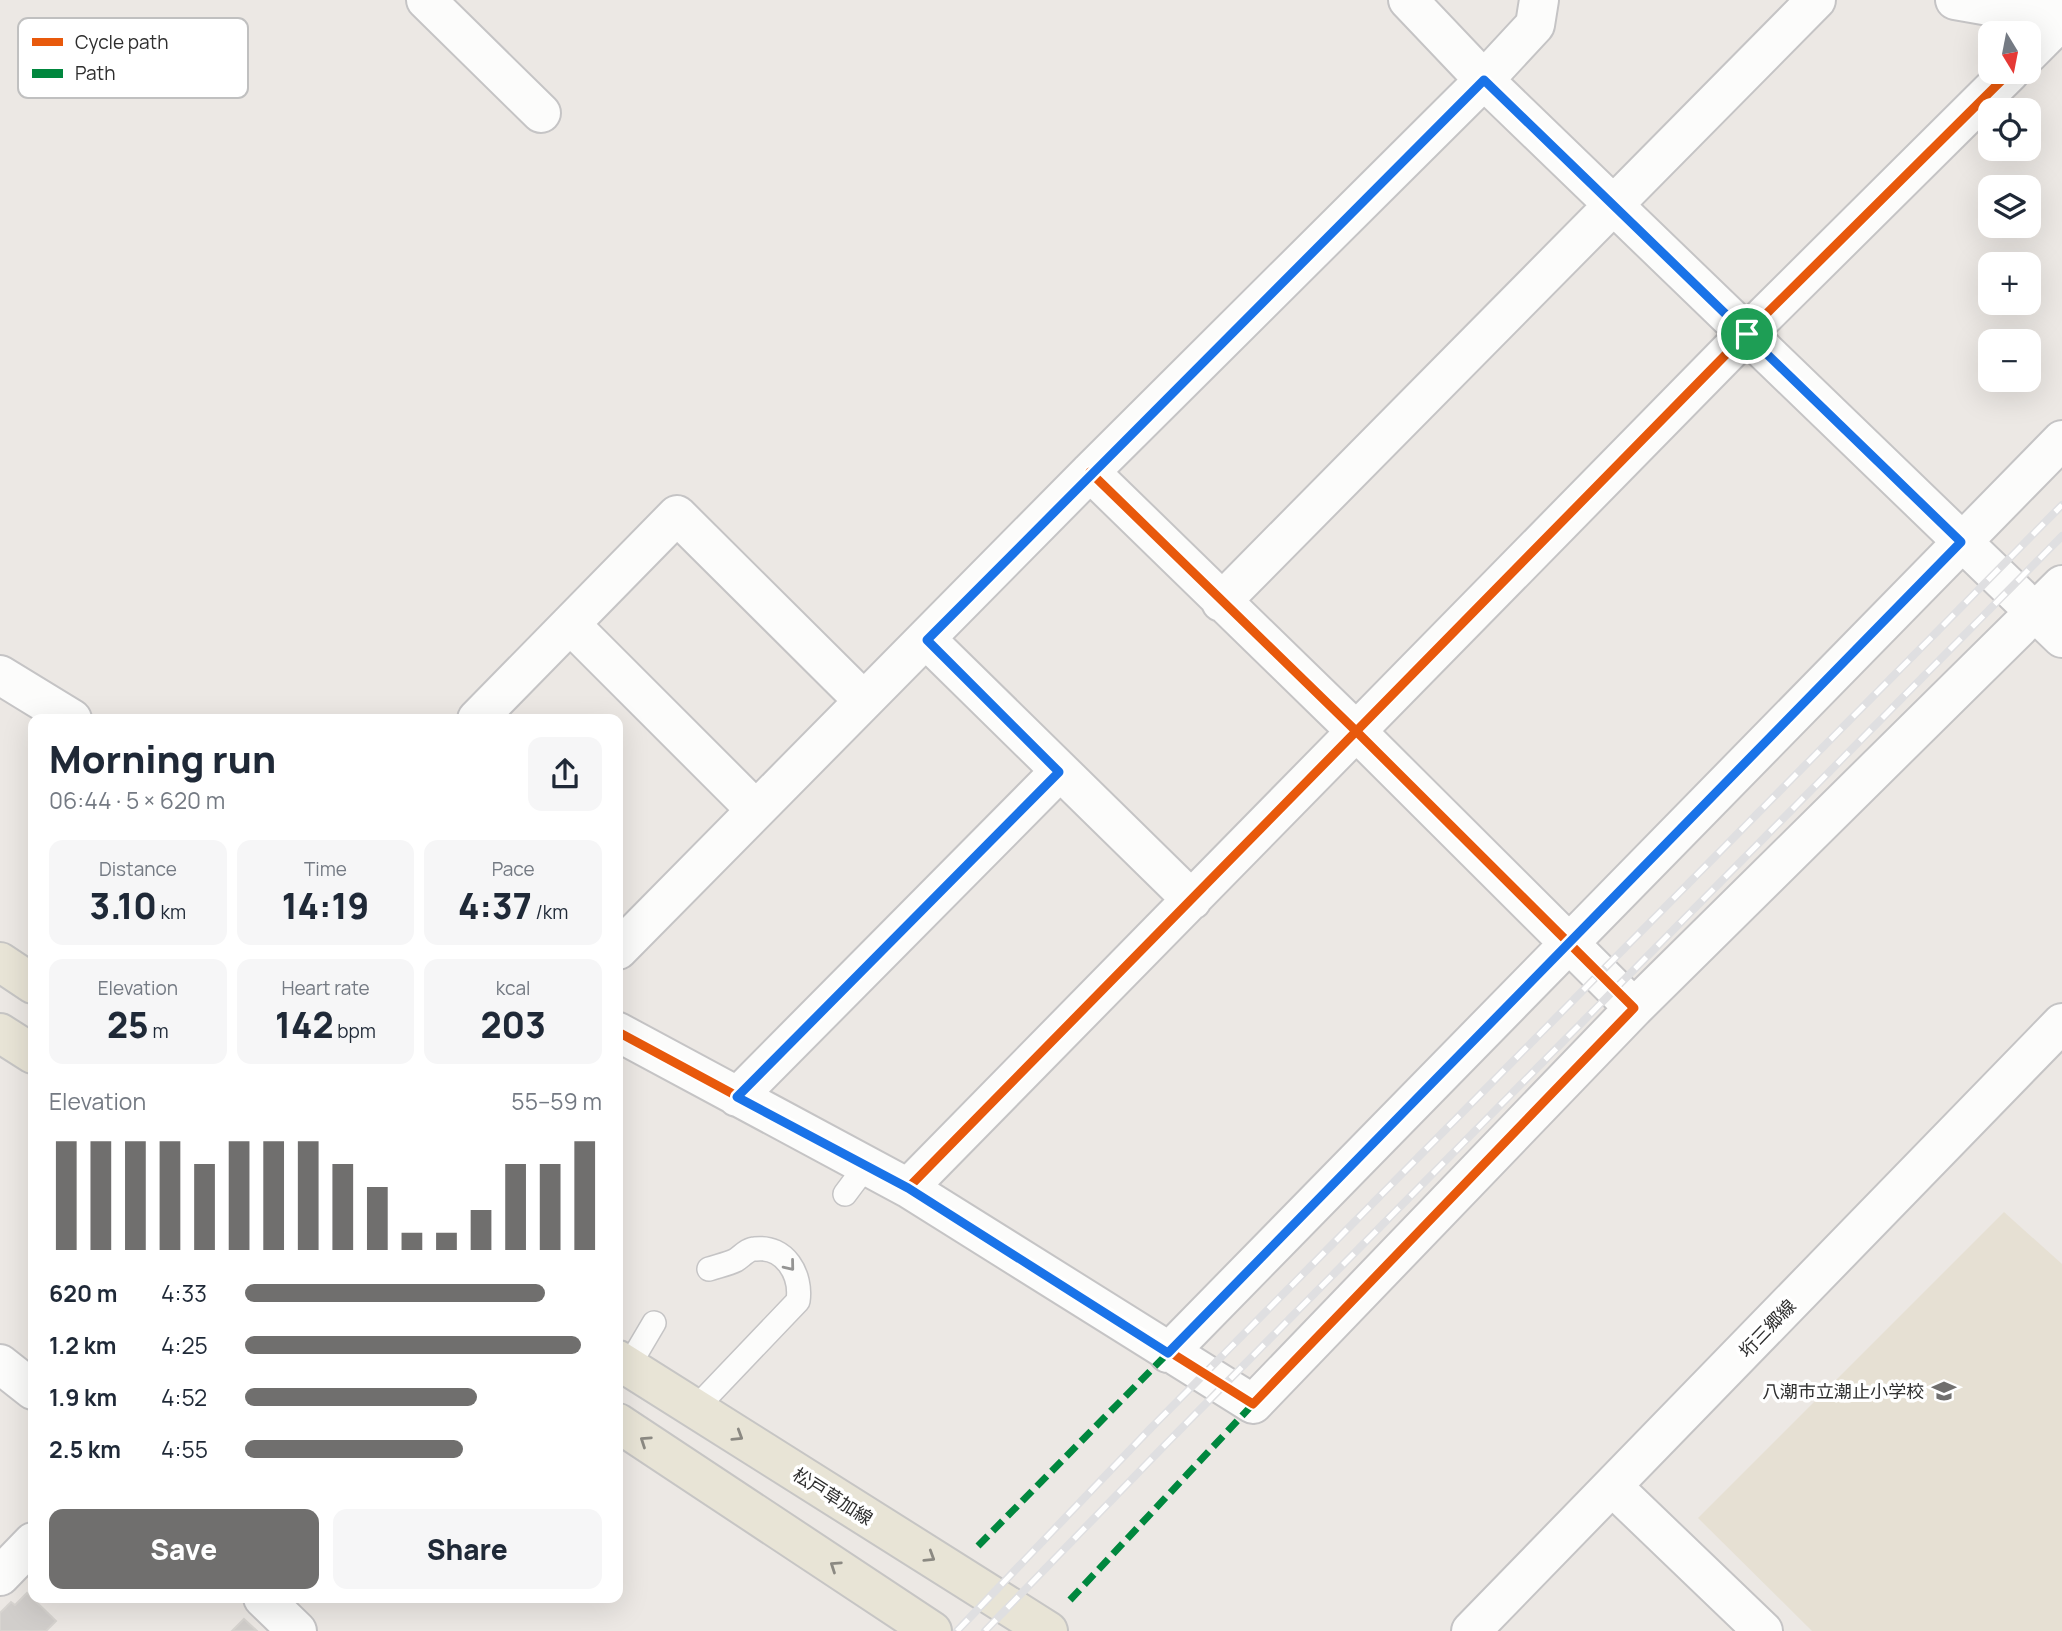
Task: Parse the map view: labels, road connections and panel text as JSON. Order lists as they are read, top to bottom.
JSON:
{
  "streets": {
    "main road": ["松戸草加線"],
    "street": ["垳三郷線"]
  },
  "places": {
    "school or university": ["八潮市立潮止小学校"]
  },
  "legend": ["Cycle path", "Path"],
  "north": "bottom",
  "page": {
    "map_buttons": ["+", "−"],
    "heading": ["Morning run", "06:44 · 5 × 620 m"],
    "stats": [
      ["Distance", "3.10 km"],
      ["Time", "14:19"],
      ["Pace", "4:37 /km"],
      ["Elevation", "25 m"],
      ["Heart rate", "142 bpm"],
      ["kcal", "203"]
    ],
    "chart": ["Elevation", "55–59 m"],
    "list": [
      {
        "name": "620 m",
        "note": "4:33"
      },
      {
        "name": "1.2 km",
        "note": "4:25"
      },
      {
        "name": "1.9 km",
        "note": "4:52"
      },
      {
        "name": "2.5 km",
        "note": "4:55"
      }
    ],
    "buttons": ["Save", "Share"]
  }
}
